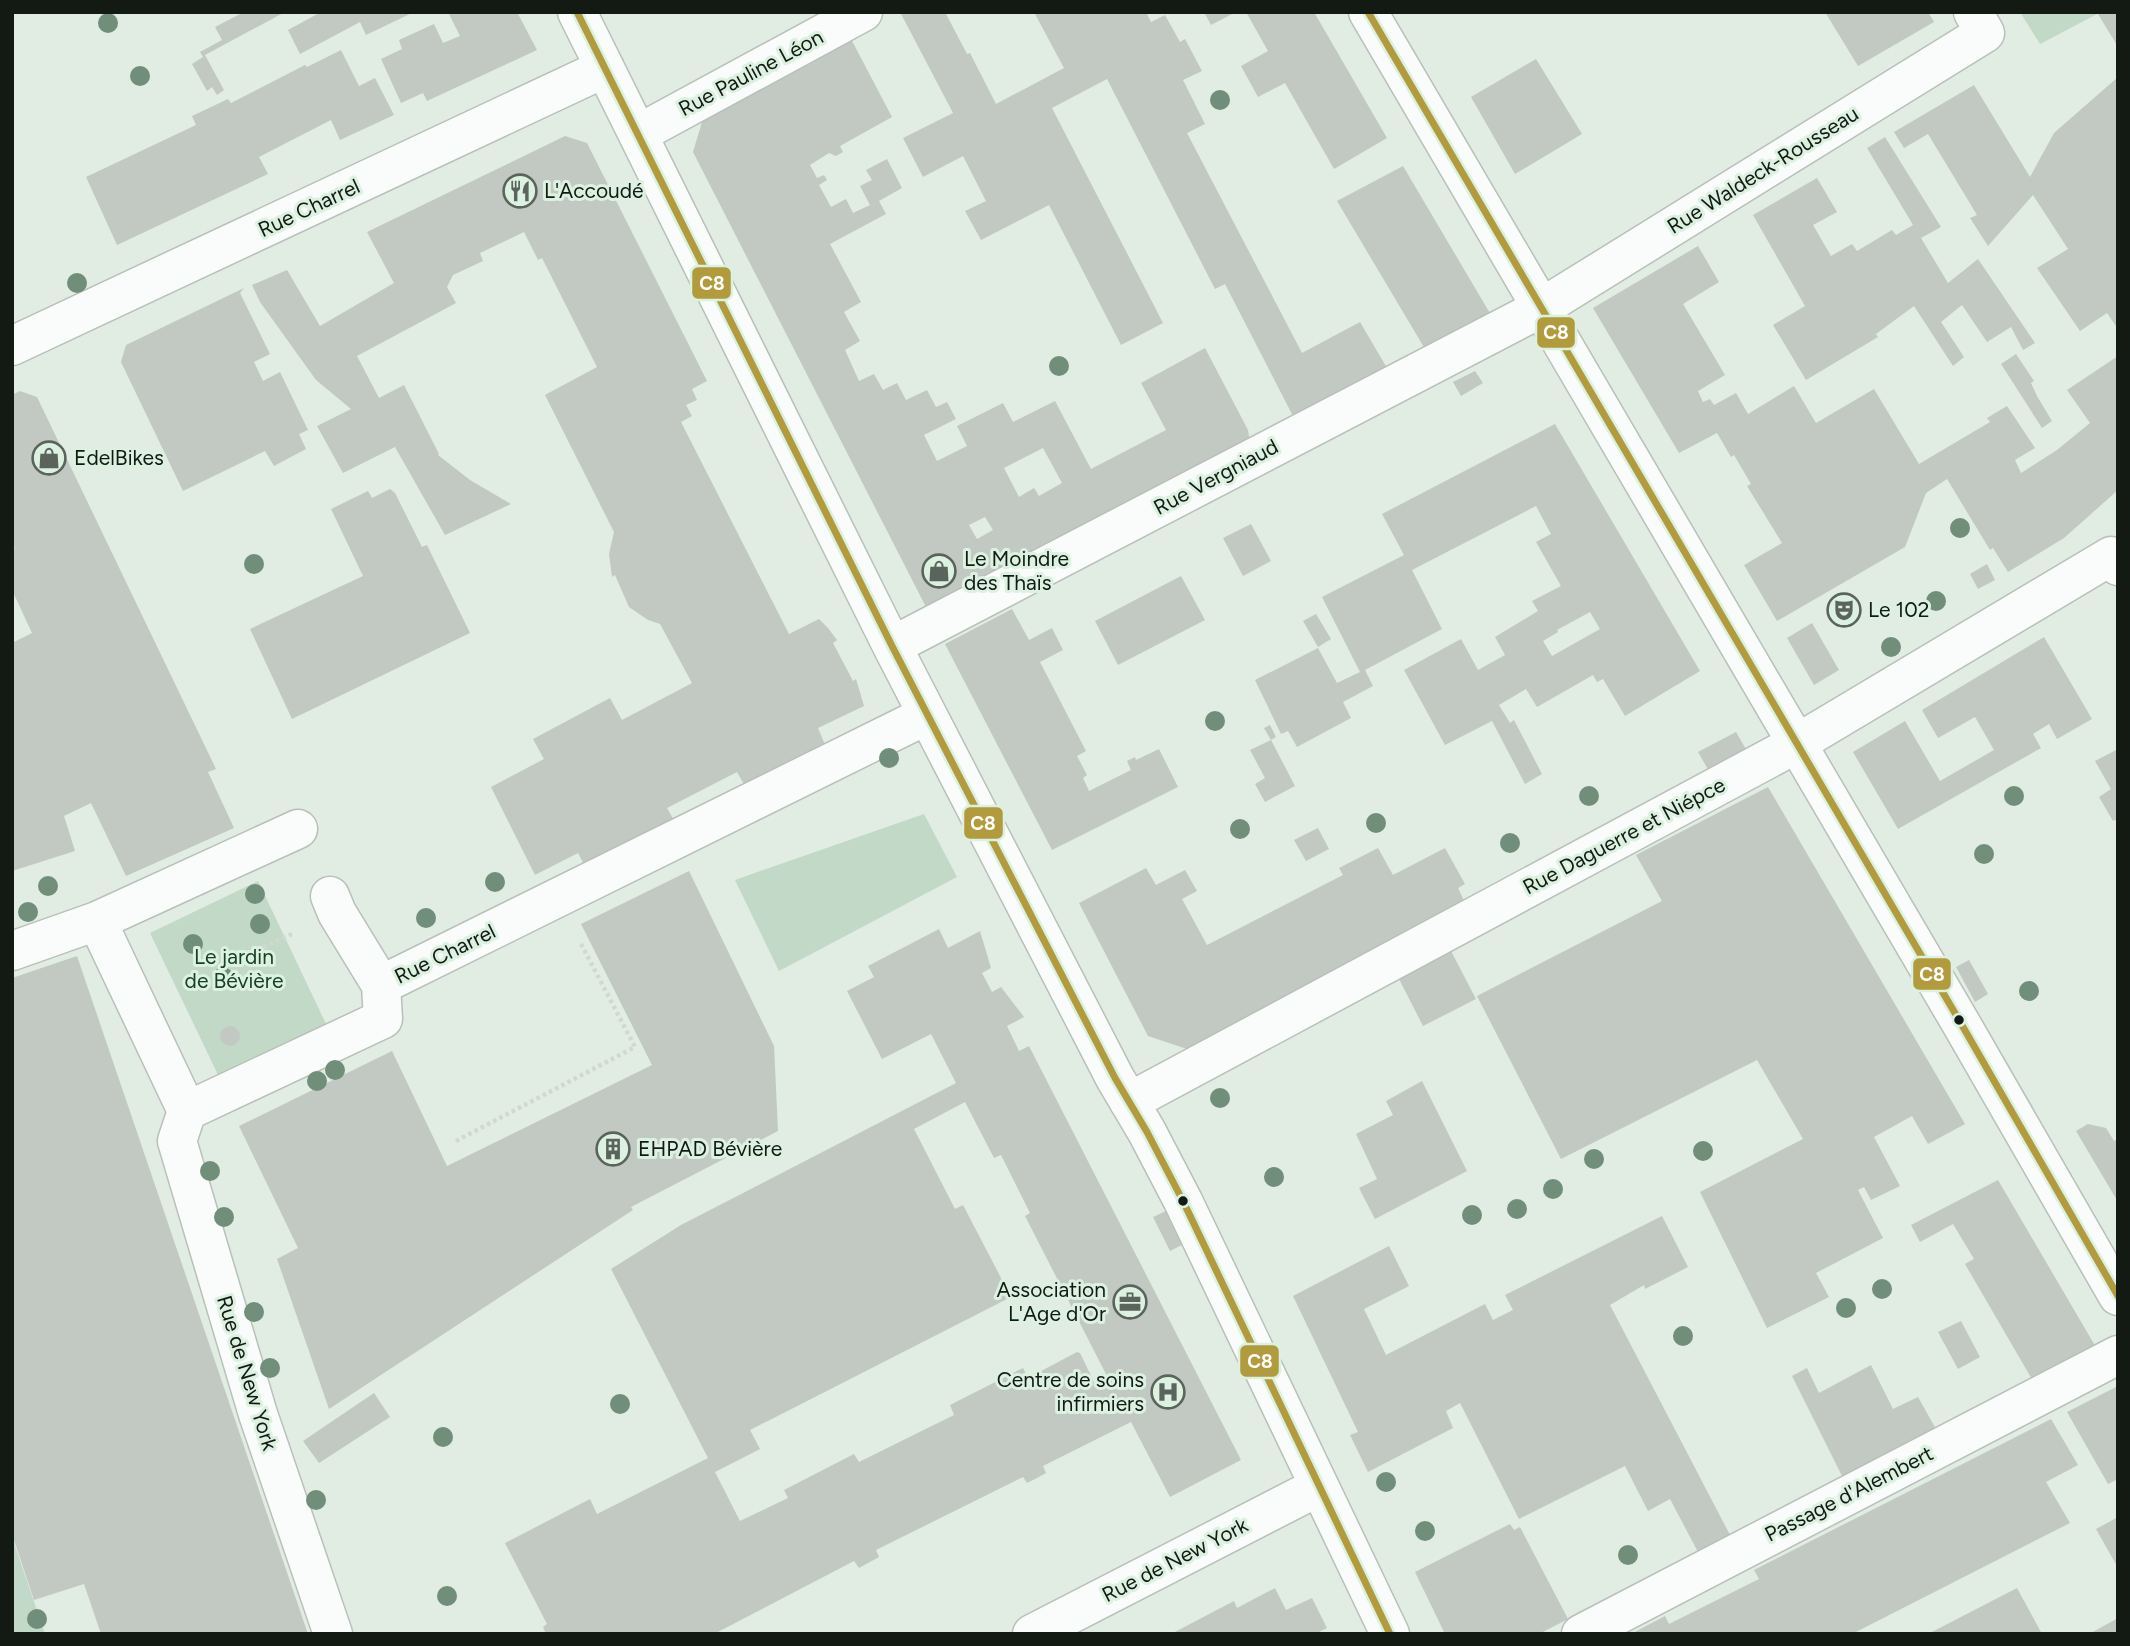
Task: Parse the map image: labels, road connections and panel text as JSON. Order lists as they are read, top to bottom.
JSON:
{
  "streets": {
    "street": [
      "Rue Pauline Léon",
      "Rue Waldeck-Rousseau",
      "Rue Charrel",
      "Rue Vergniaud",
      "Rue Daguerre et Niépce",
      "Rue de New York",
      "Passage d'Alembert"
    ]
  },
  "crossings": [
    ["Rue Waldeck-Rousseau", "Rue Vergniaud"],
    ["Rue Charrel", "Rue de New York"]
  ],
  "parks": ["Le jardin de Bévière"],
  "places": {
    "restaurant": ["L'Accoudé"],
    "shop": ["EdelBikes", "Le Moindre des Thaïs"],
    "theatre": ["Le 102"],
    "building": ["EHPAD Bévière"],
    "office": ["Association L'Age d'Or"],
    "hospital": ["Centre de soins infirmiers"]
  },
  "lines": ["transit line C8"]
}
